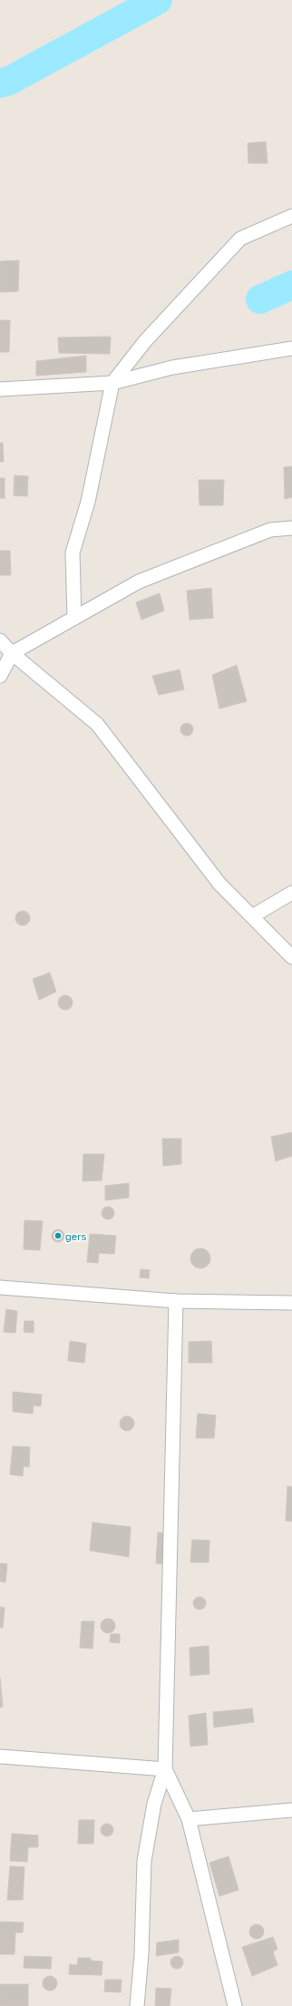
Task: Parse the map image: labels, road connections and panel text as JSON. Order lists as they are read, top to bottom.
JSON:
{
  "places": ["gers"]
}
